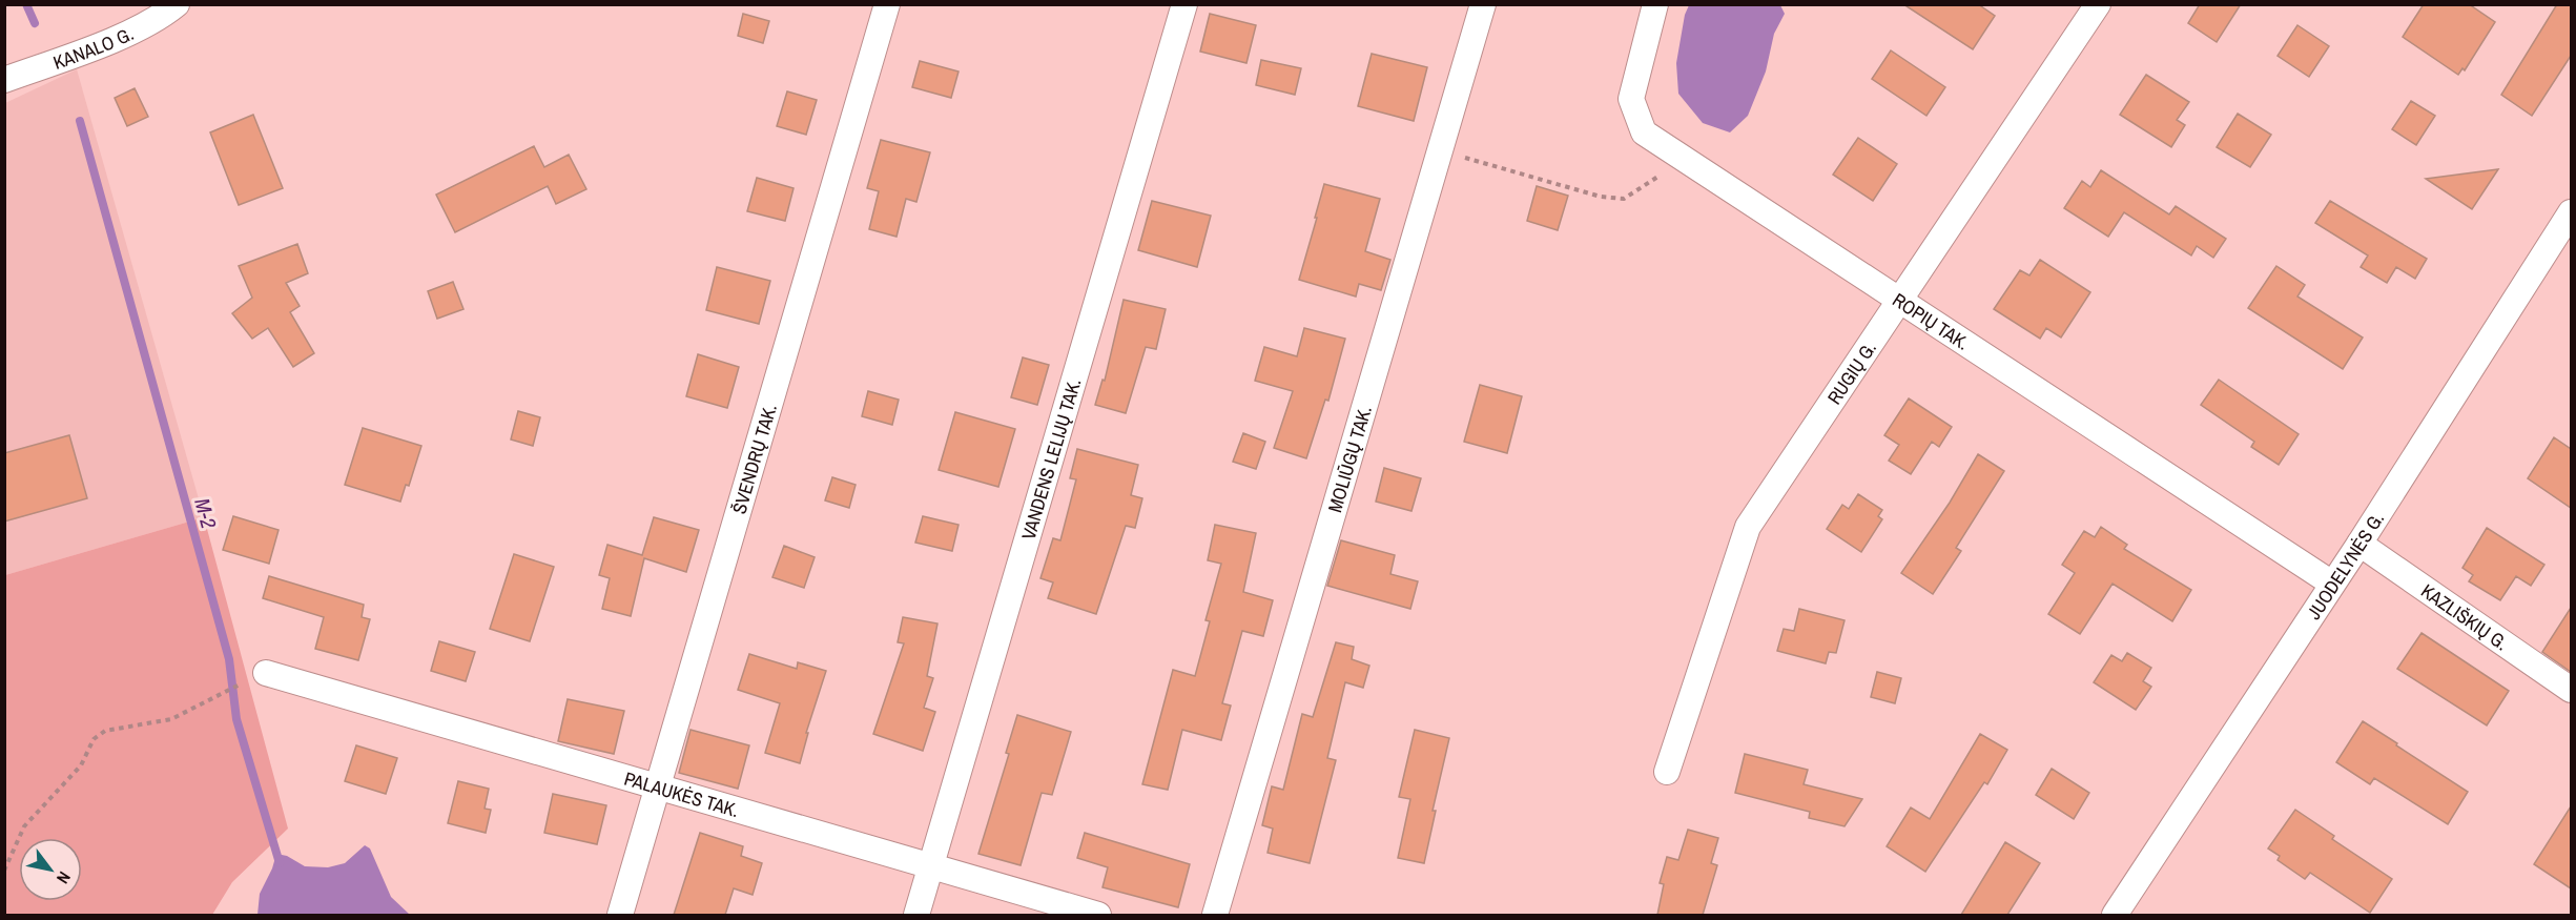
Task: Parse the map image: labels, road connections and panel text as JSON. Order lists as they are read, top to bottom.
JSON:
{
  "streets": {
    "street": [
      "KANALO G.",
      "ROPIŲ TAK.",
      "RUGIŲ G.",
      "MOLIŪGŲ TAK.",
      "ŠVENDRŲ TAK.",
      "VANDENS LELIJŲ TAK.",
      "JUODELYNĖS G.",
      "KAZLIŠKIŲ G.",
      "PALAUKĖS TAK."
    ]
  },
  "crossings": [
    ["ROPIŲ TAK.", "RUGIŲ G."],
    ["ROPIŲ TAK.", "JUODELYNĖS G."],
    ["ŠVENDRŲ TAK.", "PALAUKĖS TAK."],
    ["VANDENS LELIJŲ TAK.", "PALAUKĖS TAK."],
    ["JUODELYNĖS G.", "KAZLIŠKIŲ G."]
  ],
  "water": ["M-2"],
  "north": "bottom right"
}
